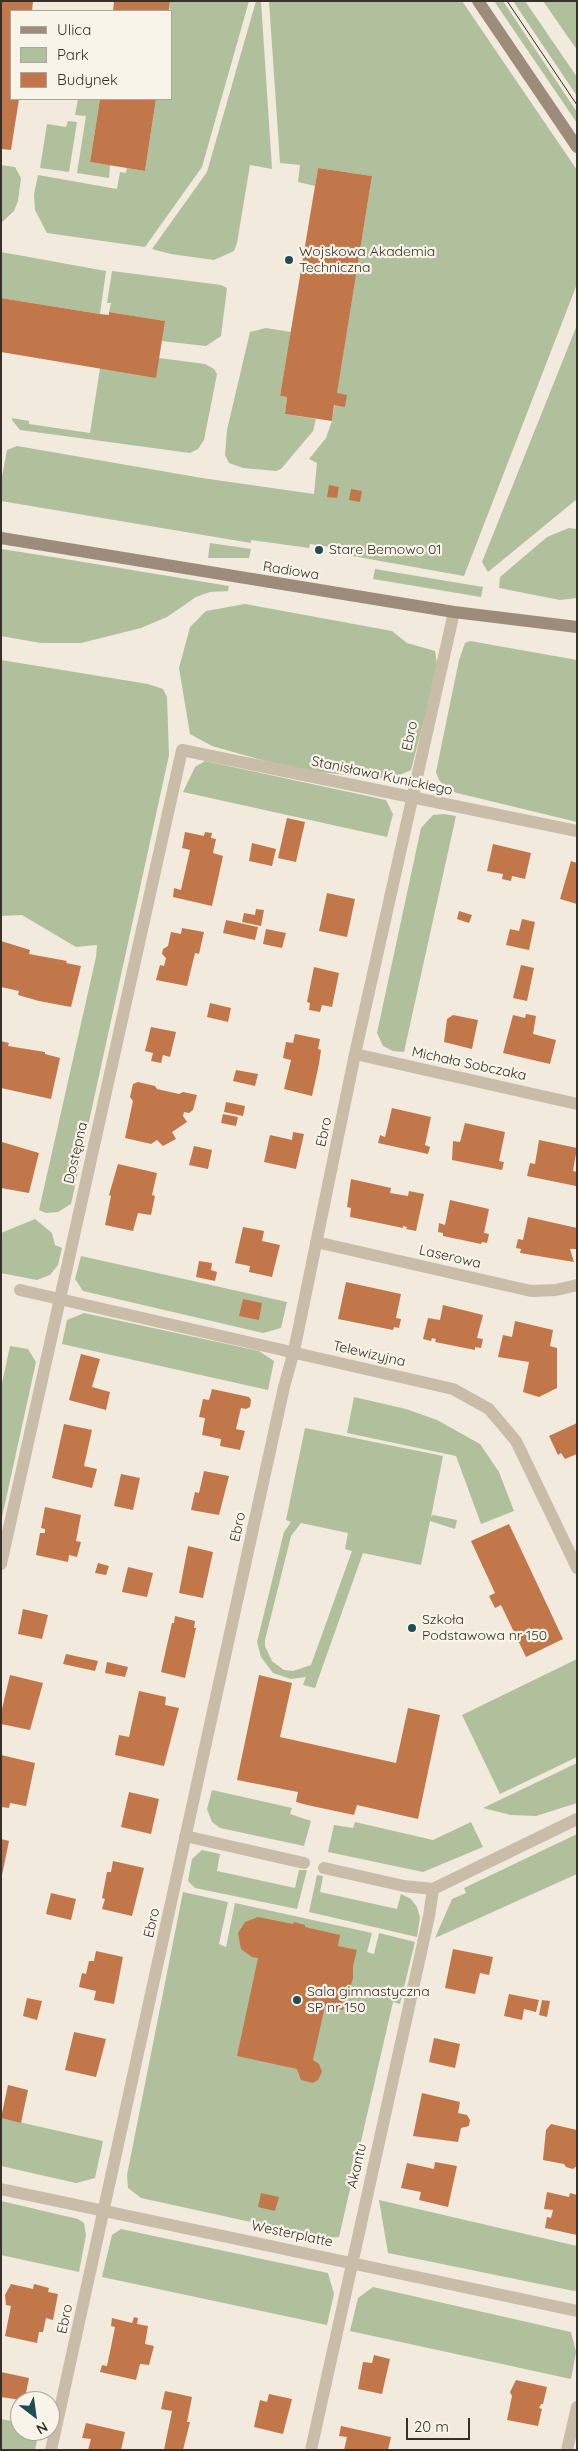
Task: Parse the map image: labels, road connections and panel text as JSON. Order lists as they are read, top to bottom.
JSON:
{
  "streets": {
    "main road": ["Radiowa"],
    "street": [
      "Ebro",
      "Stanisława Kunickiego",
      "Michała Sobczaka",
      "Dostępna",
      "Laserowa",
      "Telewizyjna",
      "Akantu",
      "Westerplatte"
    ]
  },
  "crossings": [
    ["Radiowa", "Ebro"],
    ["Ebro", "Stanisława Kunickiego"],
    ["Ebro", "Michała Sobczaka"],
    ["Ebro", "Laserowa"],
    ["Ebro", "Telewizyjna"],
    ["Ebro", "Westerplatte"],
    ["Stanisława Kunickiego", "Dostępna"],
    ["Dostępna", "Telewizyjna"],
    ["Akantu", "Westerplatte"]
  ],
  "places": [
    "Wojskowa Akademia Techniczna",
    "Stare Bemowo 01",
    "Szkoła Podstawowa nr 150",
    "Sala gimnastyczna SP nr 150"
  ],
  "legend": ["Ulica", "Park", "Budynek"],
  "scale_bar": "20 m",
  "north": "bottom right"
}
